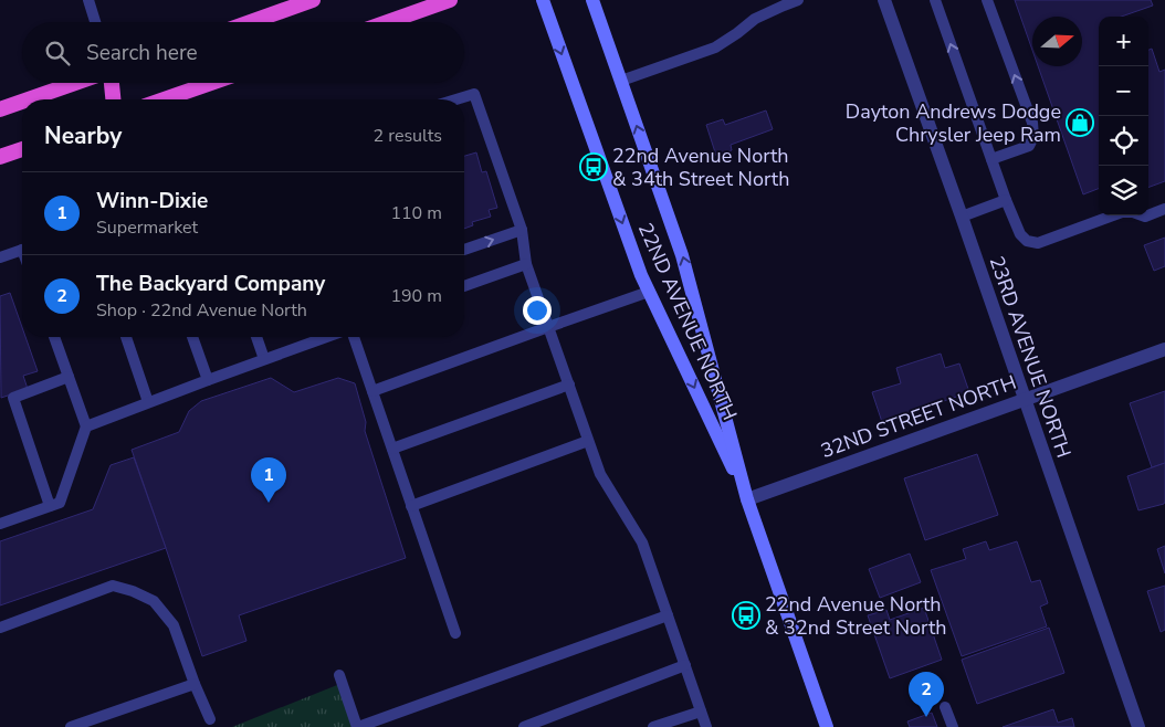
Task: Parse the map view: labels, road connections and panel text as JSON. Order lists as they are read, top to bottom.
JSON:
{
  "streets": {
    "main road": ["22ND AVENUE NORTH"],
    "street": ["23RD AVENUE NORTH", "32ND STREET NORTH"]
  },
  "crossings": [
    ["22ND AVENUE NORTH", "32ND STREET NORTH"],
    ["23RD AVENUE NORTH", "32ND STREET NORTH"]
  ],
  "places": {
    "shop": ["Dayton Andrews Dodge Chrysler Jeep Ram"],
    "bus stop": ["22nd Avenue North & 34th Street North", "22nd Avenue North & 32nd Street North"]
  },
  "north": "right",
  "page": {
    "map_buttons": ["+", "−"],
    "search": "Search here",
    "heading": ["Nearby", "2 results"],
    "list": [
      {
        "mark": "1",
        "name": "Winn-Dixie",
        "note": "Supermarket",
        "value": "110 m"
      },
      {
        "mark": "2",
        "name": "The Backyard Company",
        "note": "Shop · 22nd Avenue North",
        "value": "190 m"
      }
    ],
    "pins": ["1", "2"]
  }
}
